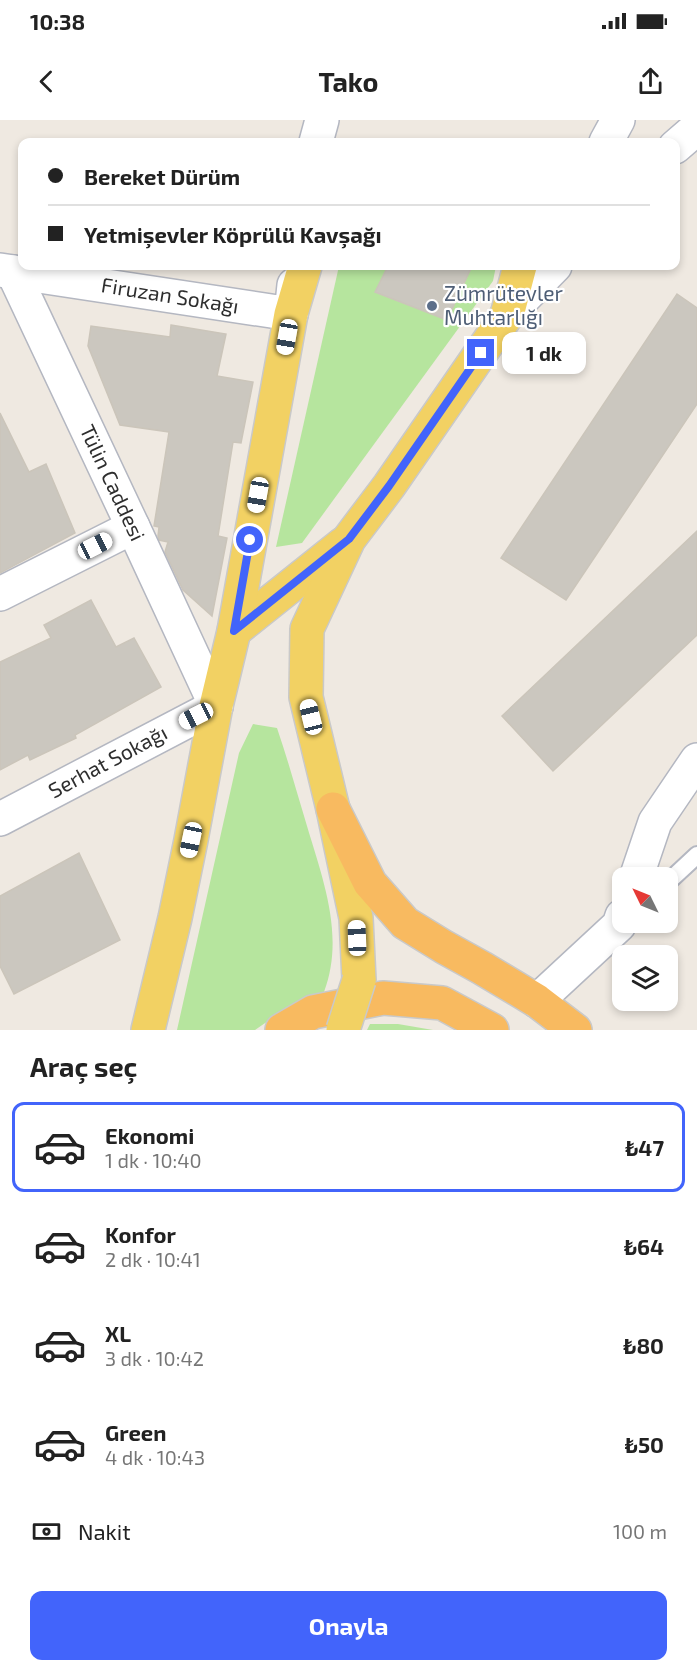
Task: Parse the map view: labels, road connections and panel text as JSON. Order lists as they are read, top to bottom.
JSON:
{
  "streets": {
    "street": ["Firuzan Sokağı", "Tülin Caddesi", "Serhat Sokağı"]
  },
  "crossings": [
    ["Firuzan Sokağı", "Tülin Caddesi"],
    ["Tülin Caddesi", "Serhat Sokağı"]
  ],
  "places": ["Zümrütevler Muhtarlığı"],
  "north": "top left",
  "page": {
    "status": "10:38",
    "header": "Tako",
    "banner": ["Bereket Dürüm", "Yetmişevler Köprülü Kavşağı"],
    "bubble": "1 dk",
    "heading": "Araç seç",
    "list": [
      {
        "name": "Ekonomi",
        "note": "1 dk · 10:40",
        "value": "₺47"
      },
      {
        "name": "Konfor",
        "note": "2 dk · 10:41",
        "value": "₺64"
      },
      {
        "name": "XL",
        "note": "3 dk · 10:42",
        "value": "₺80"
      },
      {
        "name": "Green",
        "note": "4 dk · 10:43",
        "value": "₺50"
      }
    ],
    "pay": ["Nakit", "100 m"],
    "buttons": "Onayla"
  }
}
